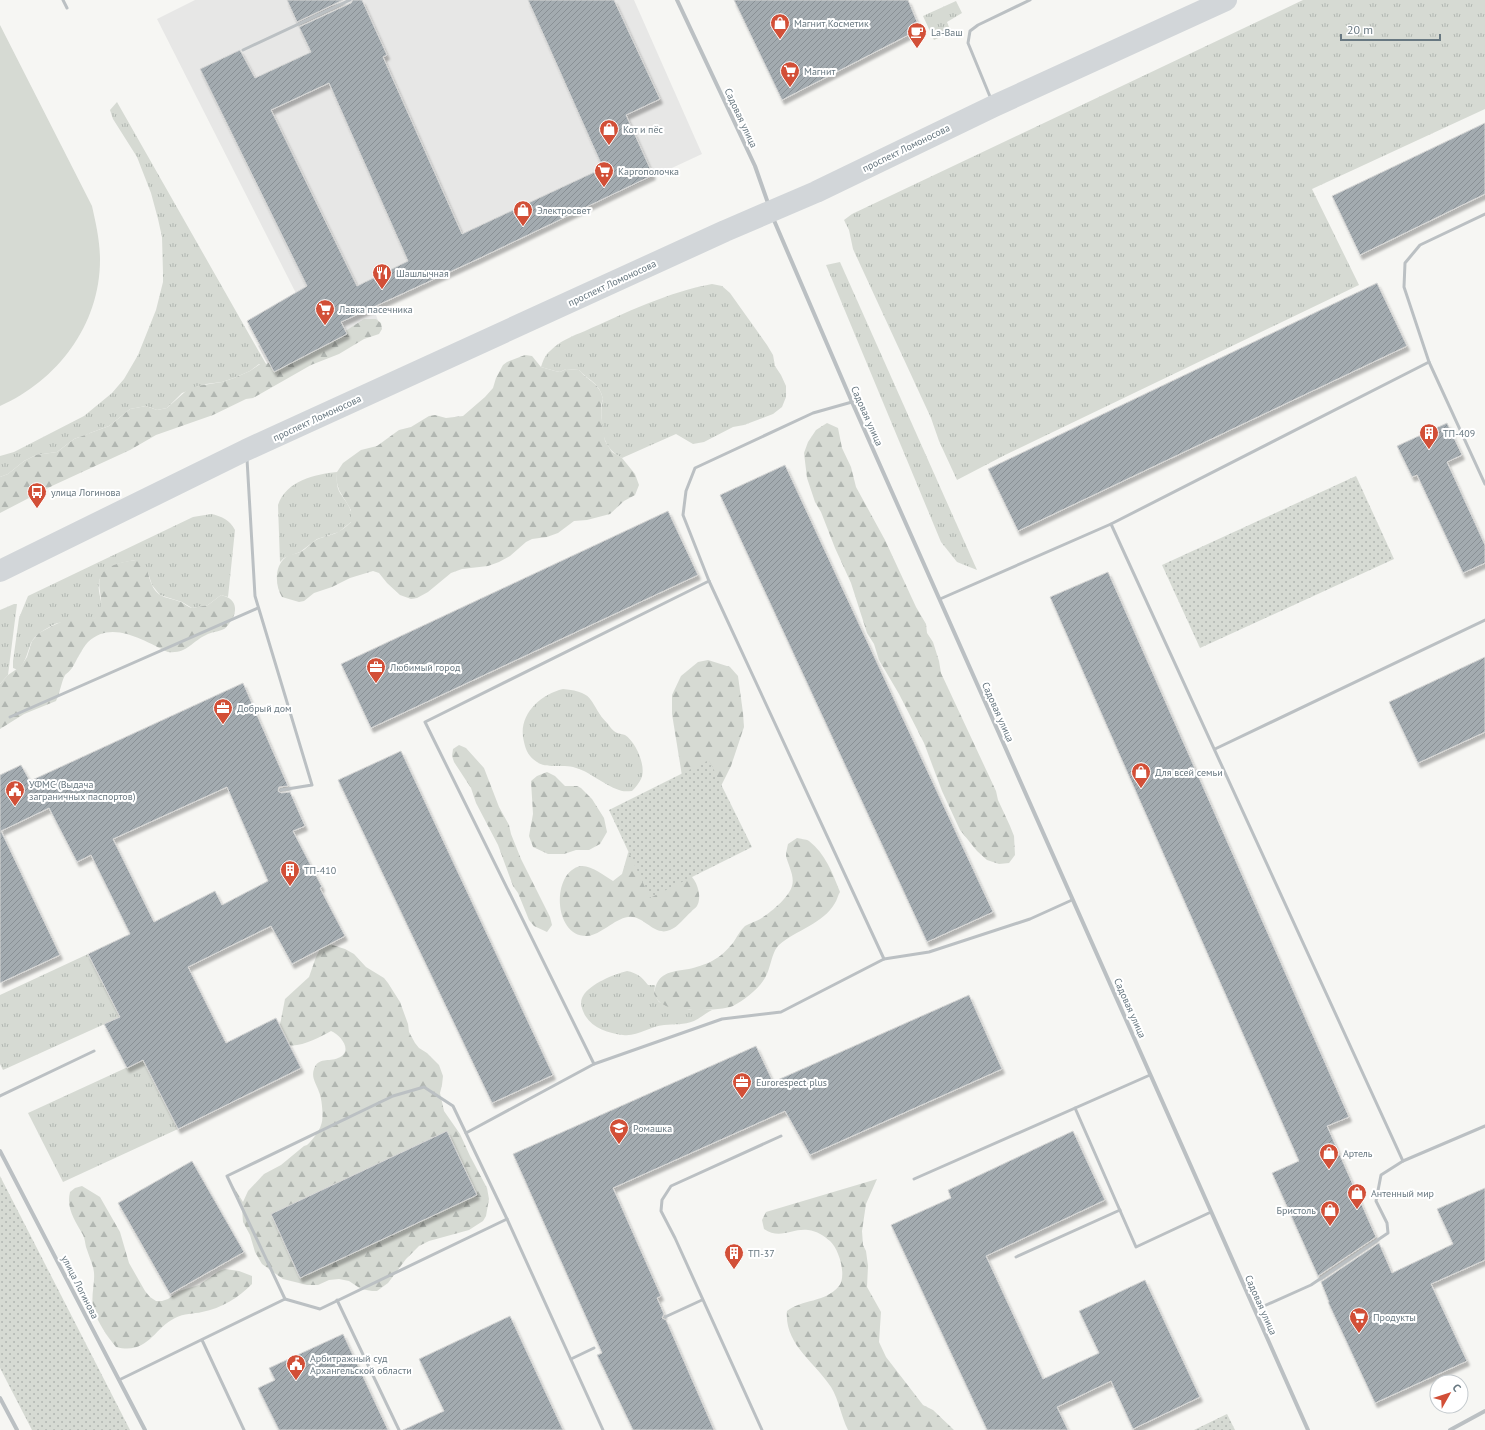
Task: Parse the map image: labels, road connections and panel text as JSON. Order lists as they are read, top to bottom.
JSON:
{
  "streets": {
    "main road": ["проспект Ломоносова"],
    "street": ["Садовая улица", "улица Логинова"]
  },
  "crossings": [
    ["Садовая улица", "проспект Ломоносова"]
  ],
  "places": {
    "shop": [
      "Магнит Косметик",
      "Кот и пёс",
      "Электросвет",
      "Для всей семьи",
      "Артель",
      "Антенный мир",
      "Бристоль"
    ],
    "cafe": ["La-Ваш"],
    "supermarket": [
      "Магнит",
      "Каргополочка",
      "Лавка пасечника",
      "Продукты"
    ],
    "restaurant": ["Шашлычная"],
    "building": ["ТП-409", "ТП-410", "ТП-37"],
    "bus stop": ["улица Логинова"],
    "office": ["Любимый город", "Добрый дом", "Eurorespect plus"],
    "public building": ["УФМС (Выдача заграничных паспортов)", "Арбитражный суд Архангельской области"],
    "school or university": ["Ромашка"]
  },
  "scale_bar": "20 m",
  "north": "top right"
}
